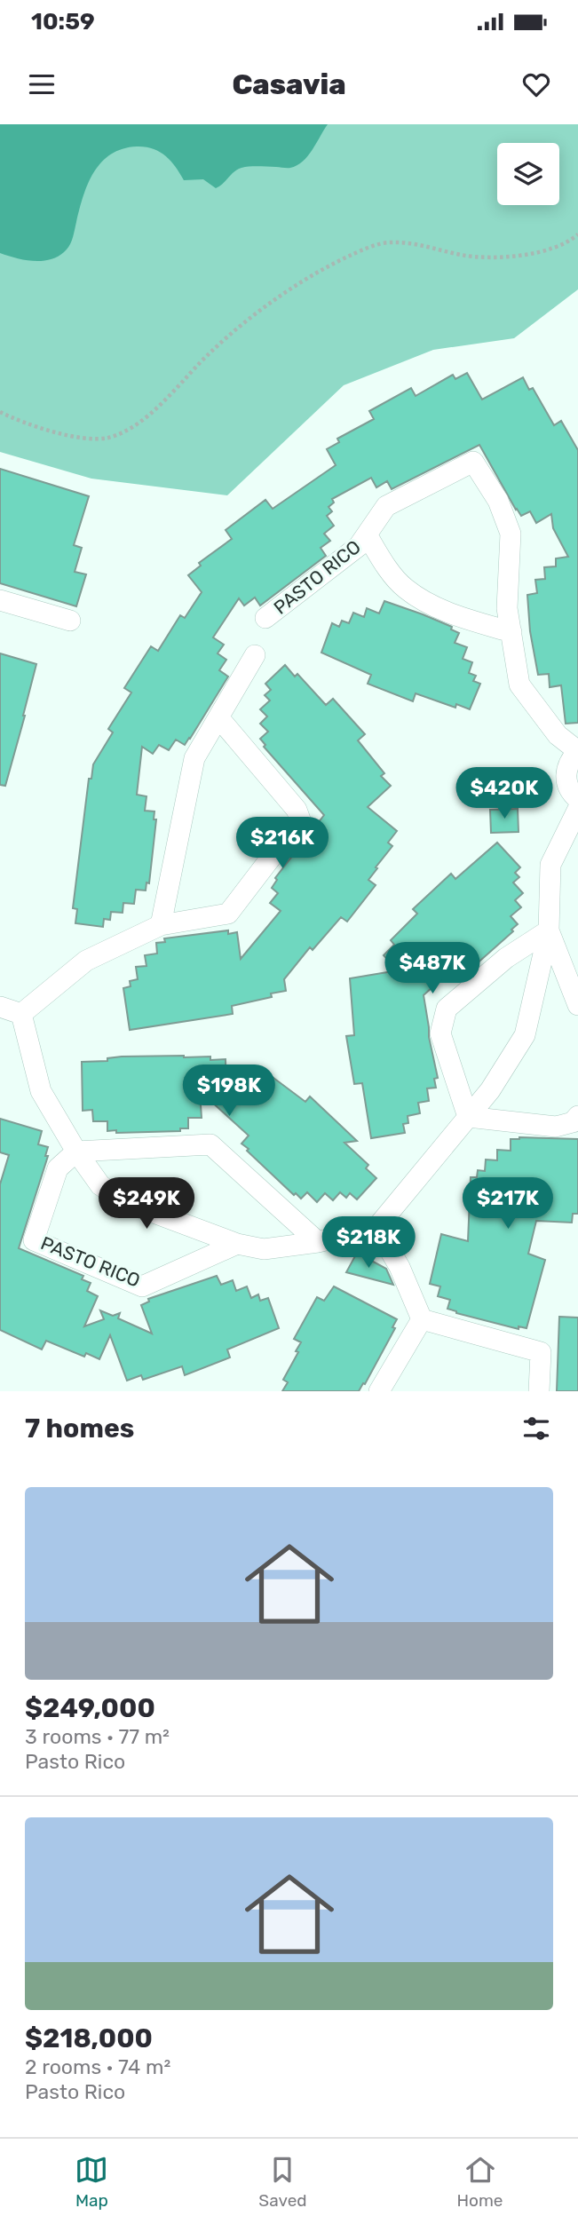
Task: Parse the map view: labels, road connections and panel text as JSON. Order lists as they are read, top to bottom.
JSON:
{
  "streets": {
    "street": ["PASTO RICO"]
  },
  "page": {
    "status": "10:59",
    "header": "Casavia",
    "price": [
      "$420K",
      "$216K",
      "$487K",
      "$198K",
      "$249K",
      "$217K",
      "$218K"
    ],
    "heading": "7 homes",
    "list": [
      {
        "name": "$249,000",
        "note": "3 rooms · 77 m² · Pasto Rico"
      },
      {
        "name": "$218,000",
        "note": "2 rooms · 74 m² · Pasto Rico"
      }
    ],
    "tabs": ["Map", "Saved", "Home"]
  }
}
